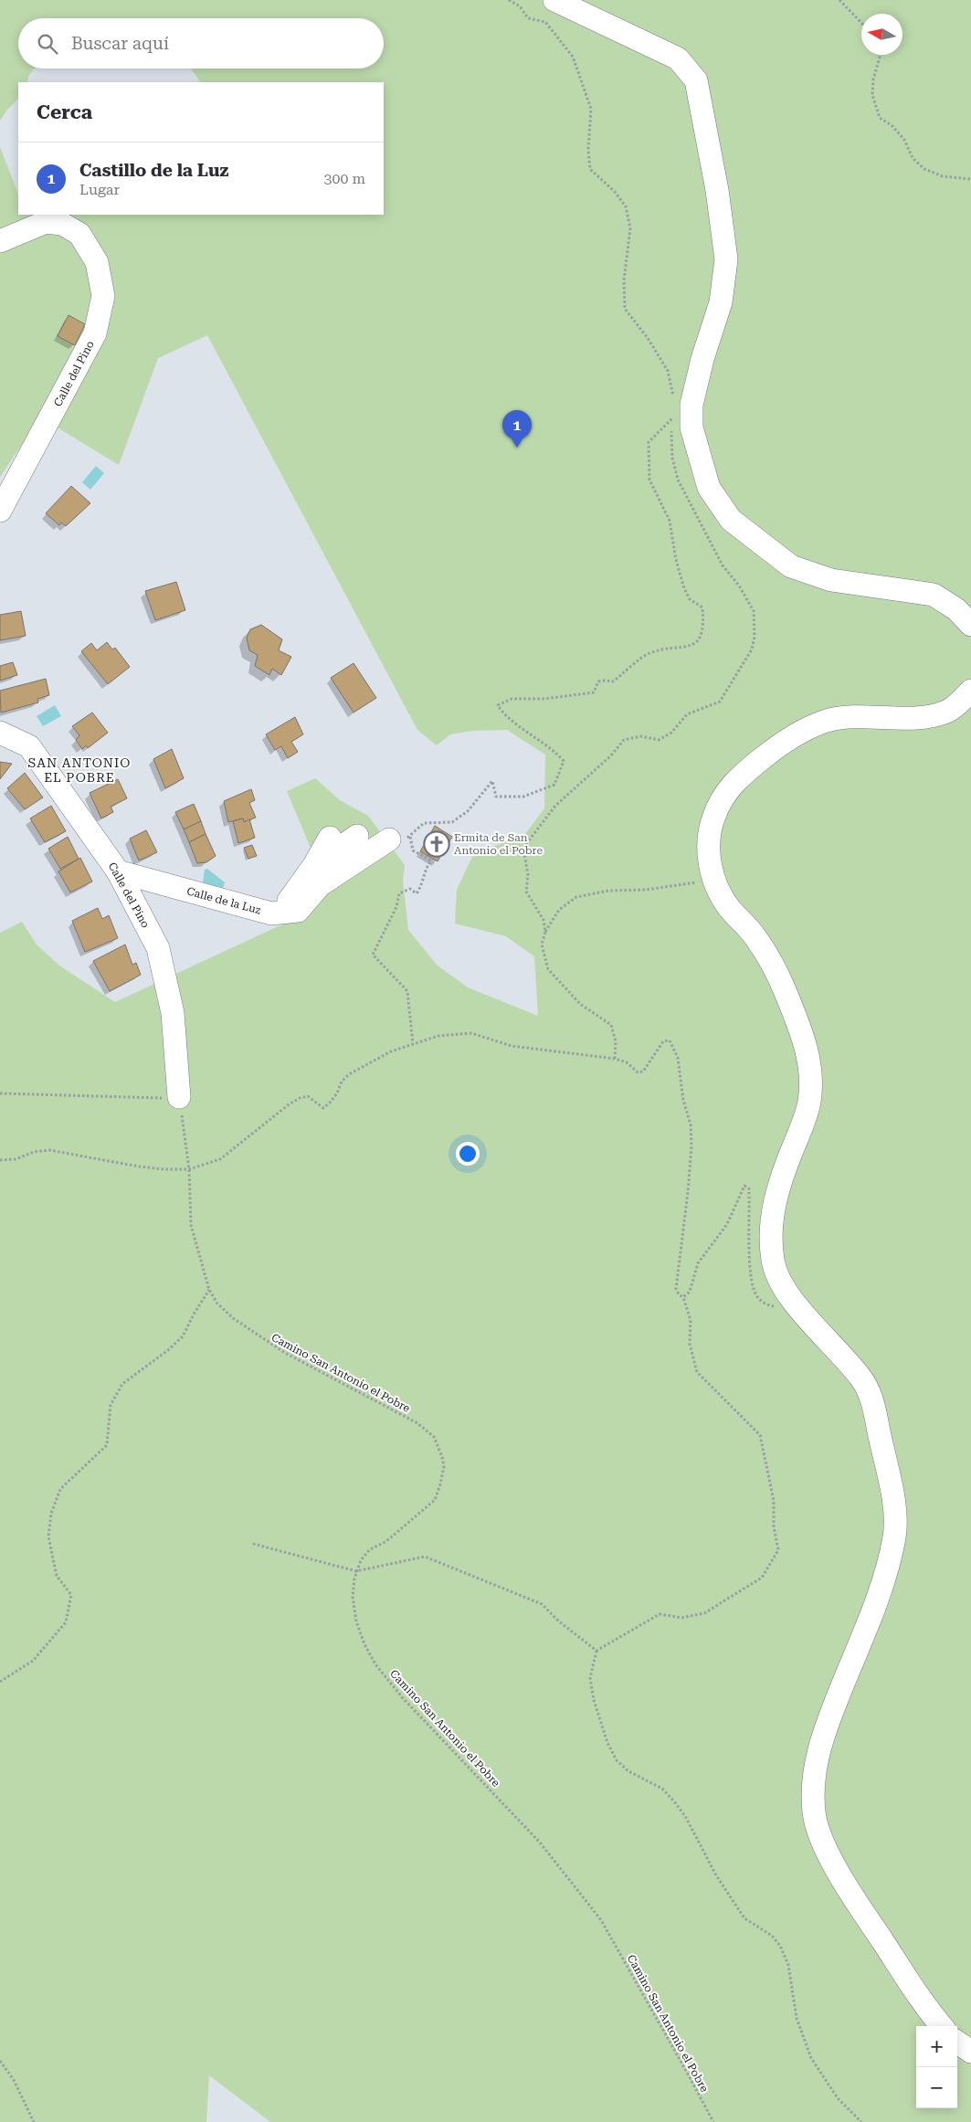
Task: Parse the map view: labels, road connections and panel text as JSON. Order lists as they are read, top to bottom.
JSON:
{
  "streets": {
    "street": ["Calle del Pino", "Calle de la Luz"],
    "path": ["Camino San Antonio el Pobre"]
  },
  "crossings": [
    ["Calle del Pino", "Calle de la Luz"],
    ["Calle del Pino", "Camino San Antonio el Pobre"]
  ],
  "districts": ["SAN ANTONIO EL POBRE"],
  "places": {
    "church": ["Ermita de San Antonio el Pobre"]
  },
  "north": "left",
  "page": {
    "search": "Buscar aquí",
    "heading": "Cerca",
    "list": [
      {
        "mark": "1",
        "name": "Castillo de la Luz",
        "note": "Lugar",
        "value": "300 m"
      }
    ],
    "pins": "1",
    "map_buttons": ["+", "−"]
  }
}
